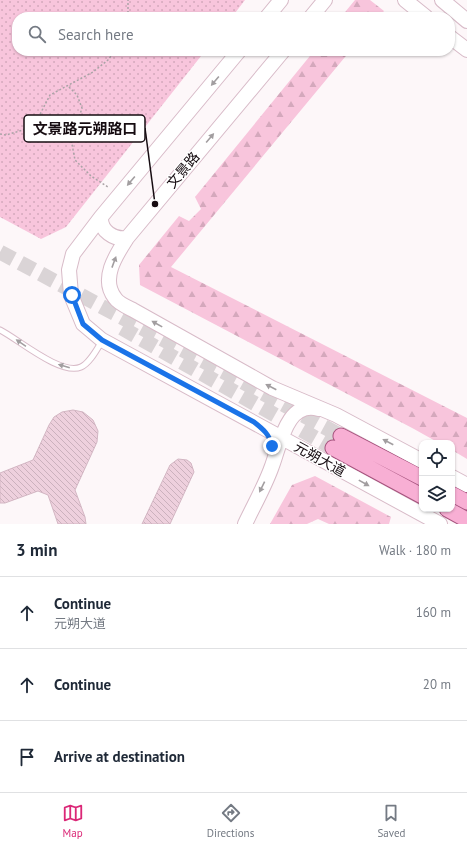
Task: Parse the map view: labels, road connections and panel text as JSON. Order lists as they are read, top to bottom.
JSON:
{
  "streets": {
    "main road": ["文景路", "元朔大道"]
  },
  "places": ["文景路元朔路口"],
  "page": {
    "search": "Search here",
    "heading": ["3 min", "Walk · 180 m"],
    "list": [
      ["Continue", "元朔大道", "160 m"],
      ["Continue", "20 m"],
      "Arrive at destination"
    ],
    "nav": ["Map", "Directions", "Saved"]
  }
}
